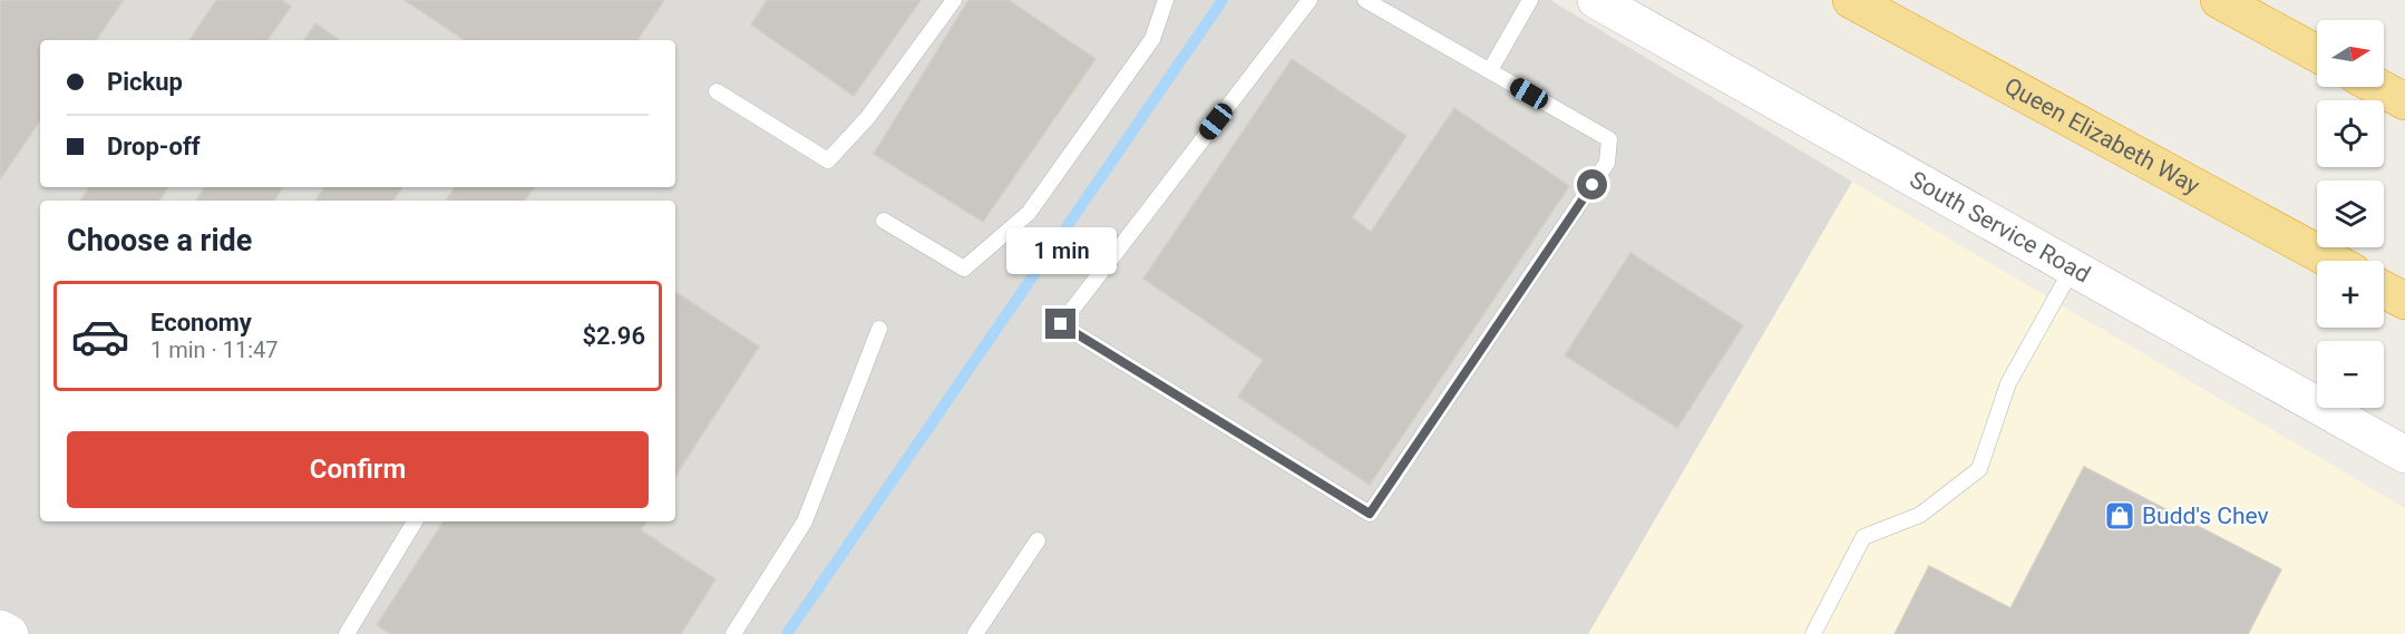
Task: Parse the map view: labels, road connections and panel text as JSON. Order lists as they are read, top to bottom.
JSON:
{
  "streets": {
    "highway": ["Queen Elizabeth Way"],
    "street": ["South Service Road"]
  },
  "places": {
    "shop": ["Budd's Chev"]
  },
  "north": "right",
  "page": {
    "map_buttons": ["+", "−"],
    "banner": ["Pickup", "Drop-off"],
    "heading": "Choose a ride",
    "bubble": "1 min",
    "list": [
      {
        "name": "Economy",
        "note": "1 min · 11:47",
        "value": "$2.96"
      }
    ],
    "buttons": "Confirm"
  }
}
